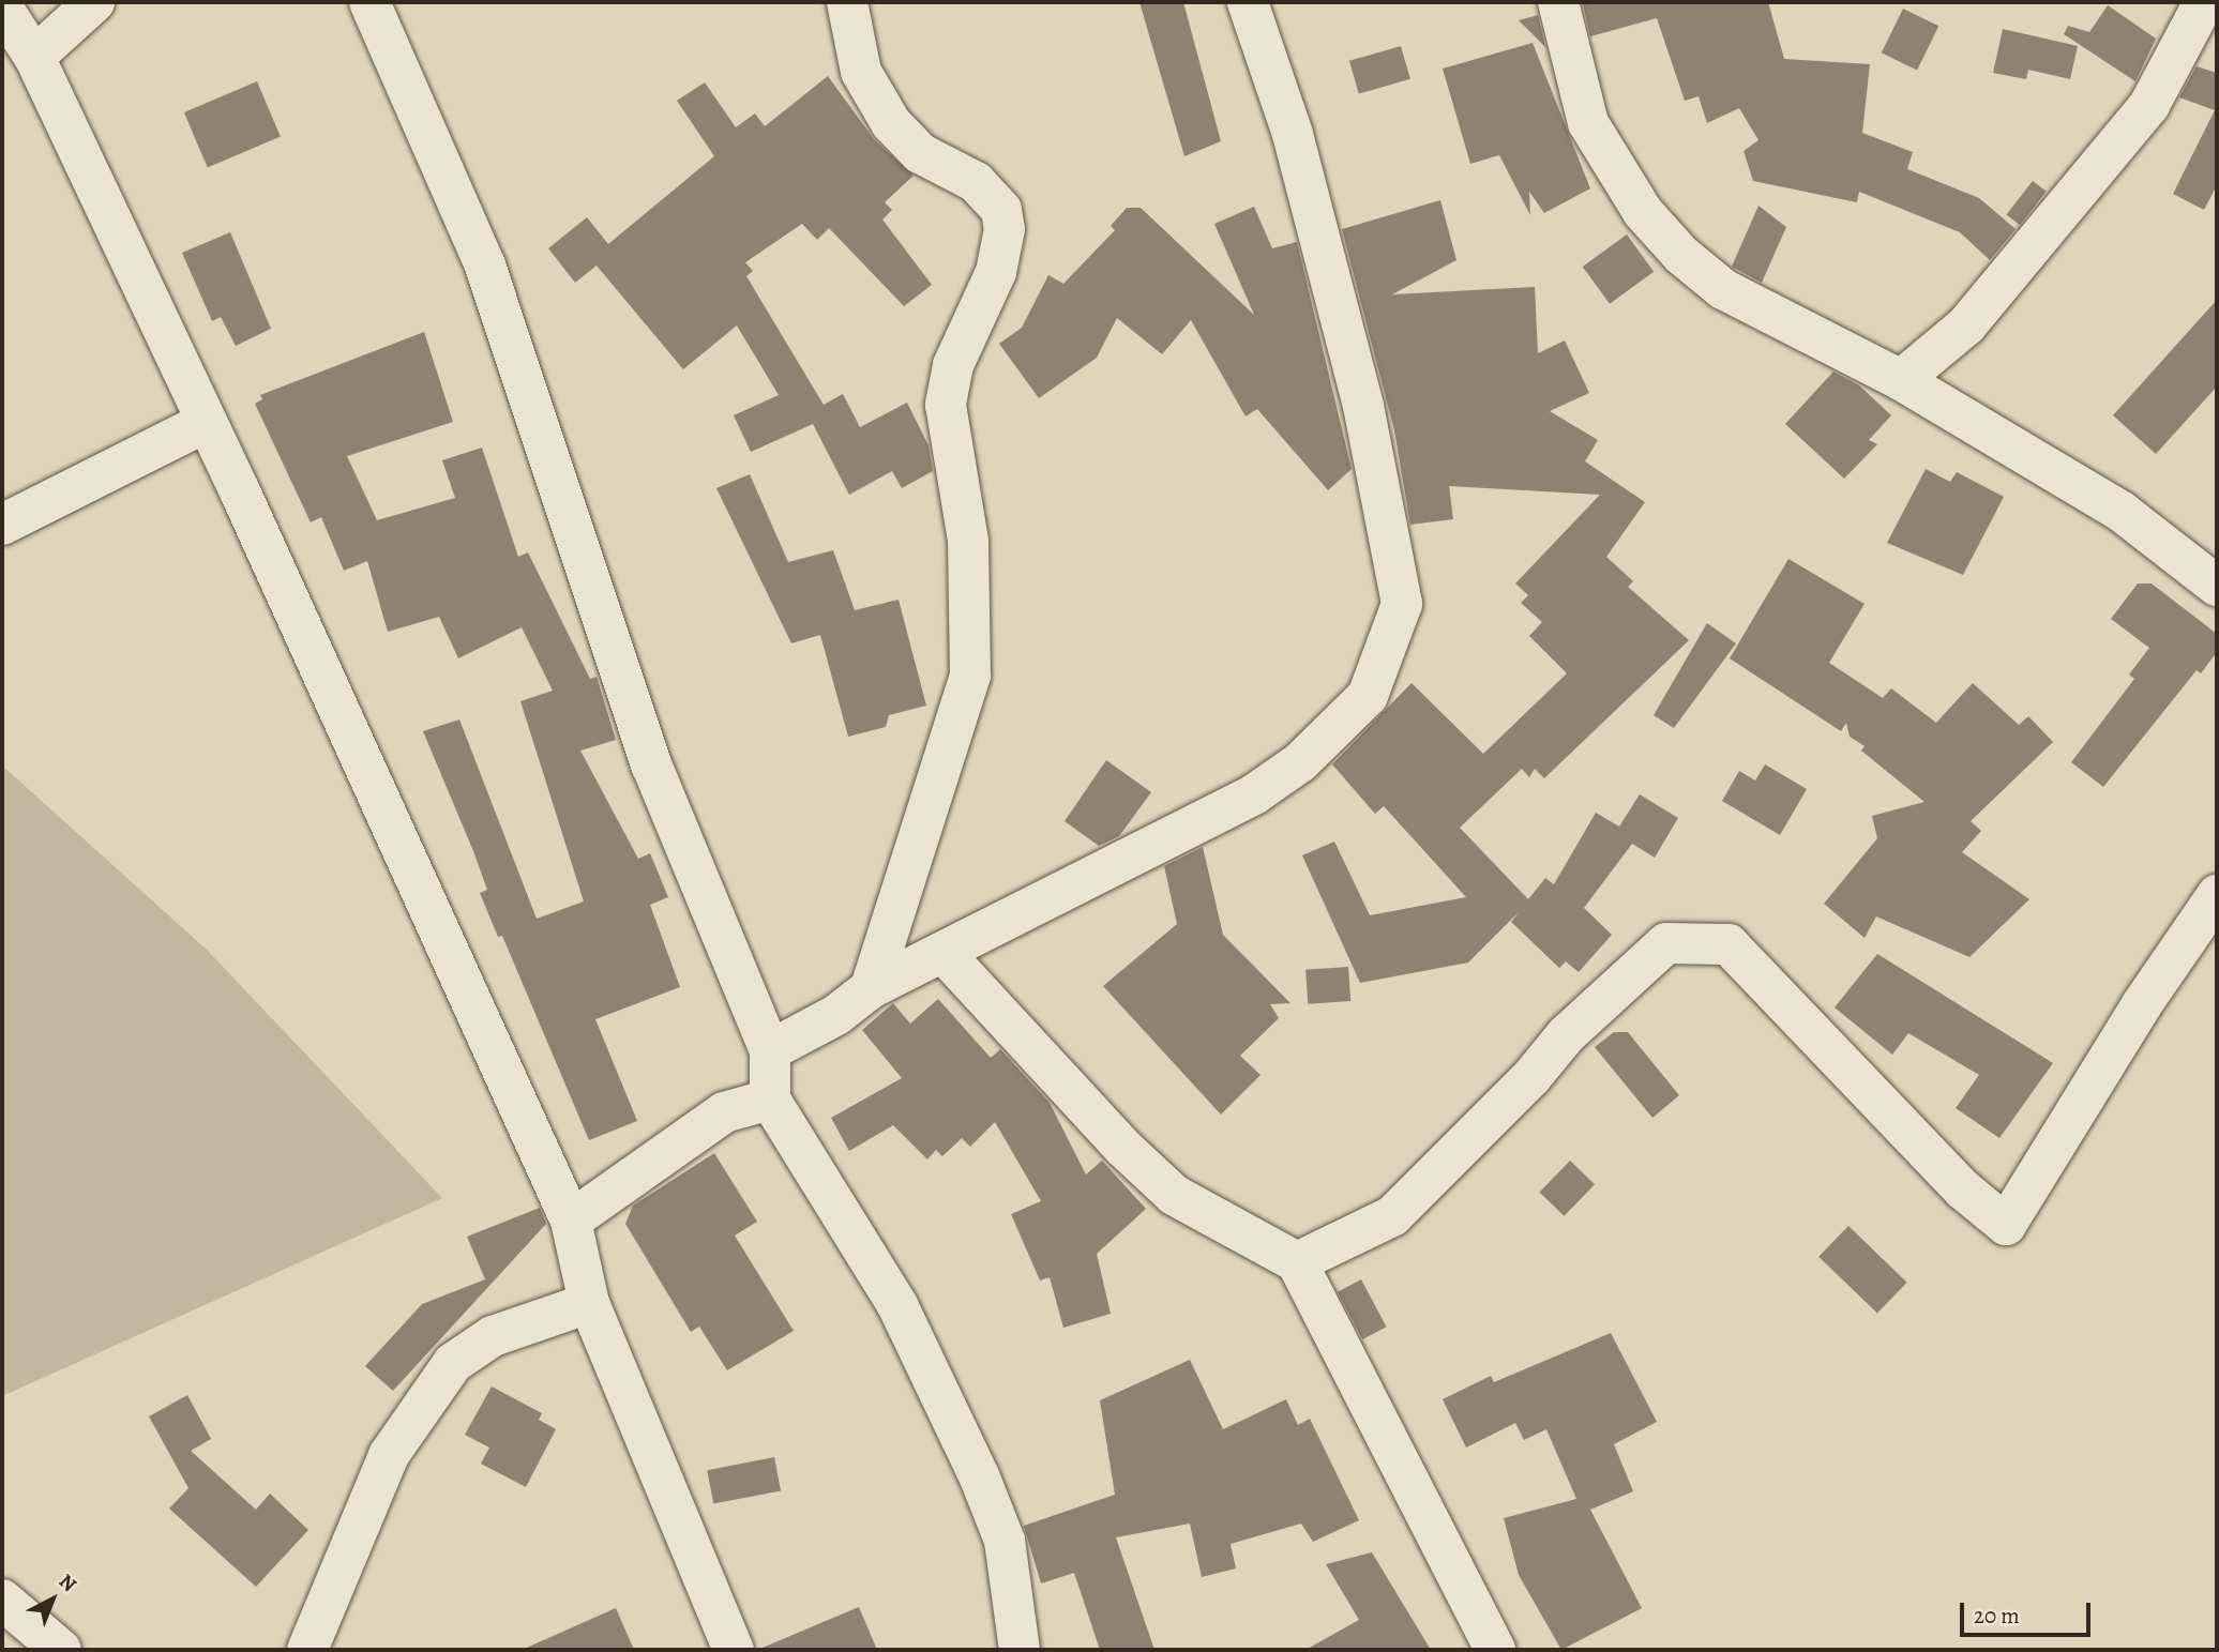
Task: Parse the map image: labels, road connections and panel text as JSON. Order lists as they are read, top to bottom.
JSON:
{
  "scale_bar": "20 m",
  "north": "top right"
}
